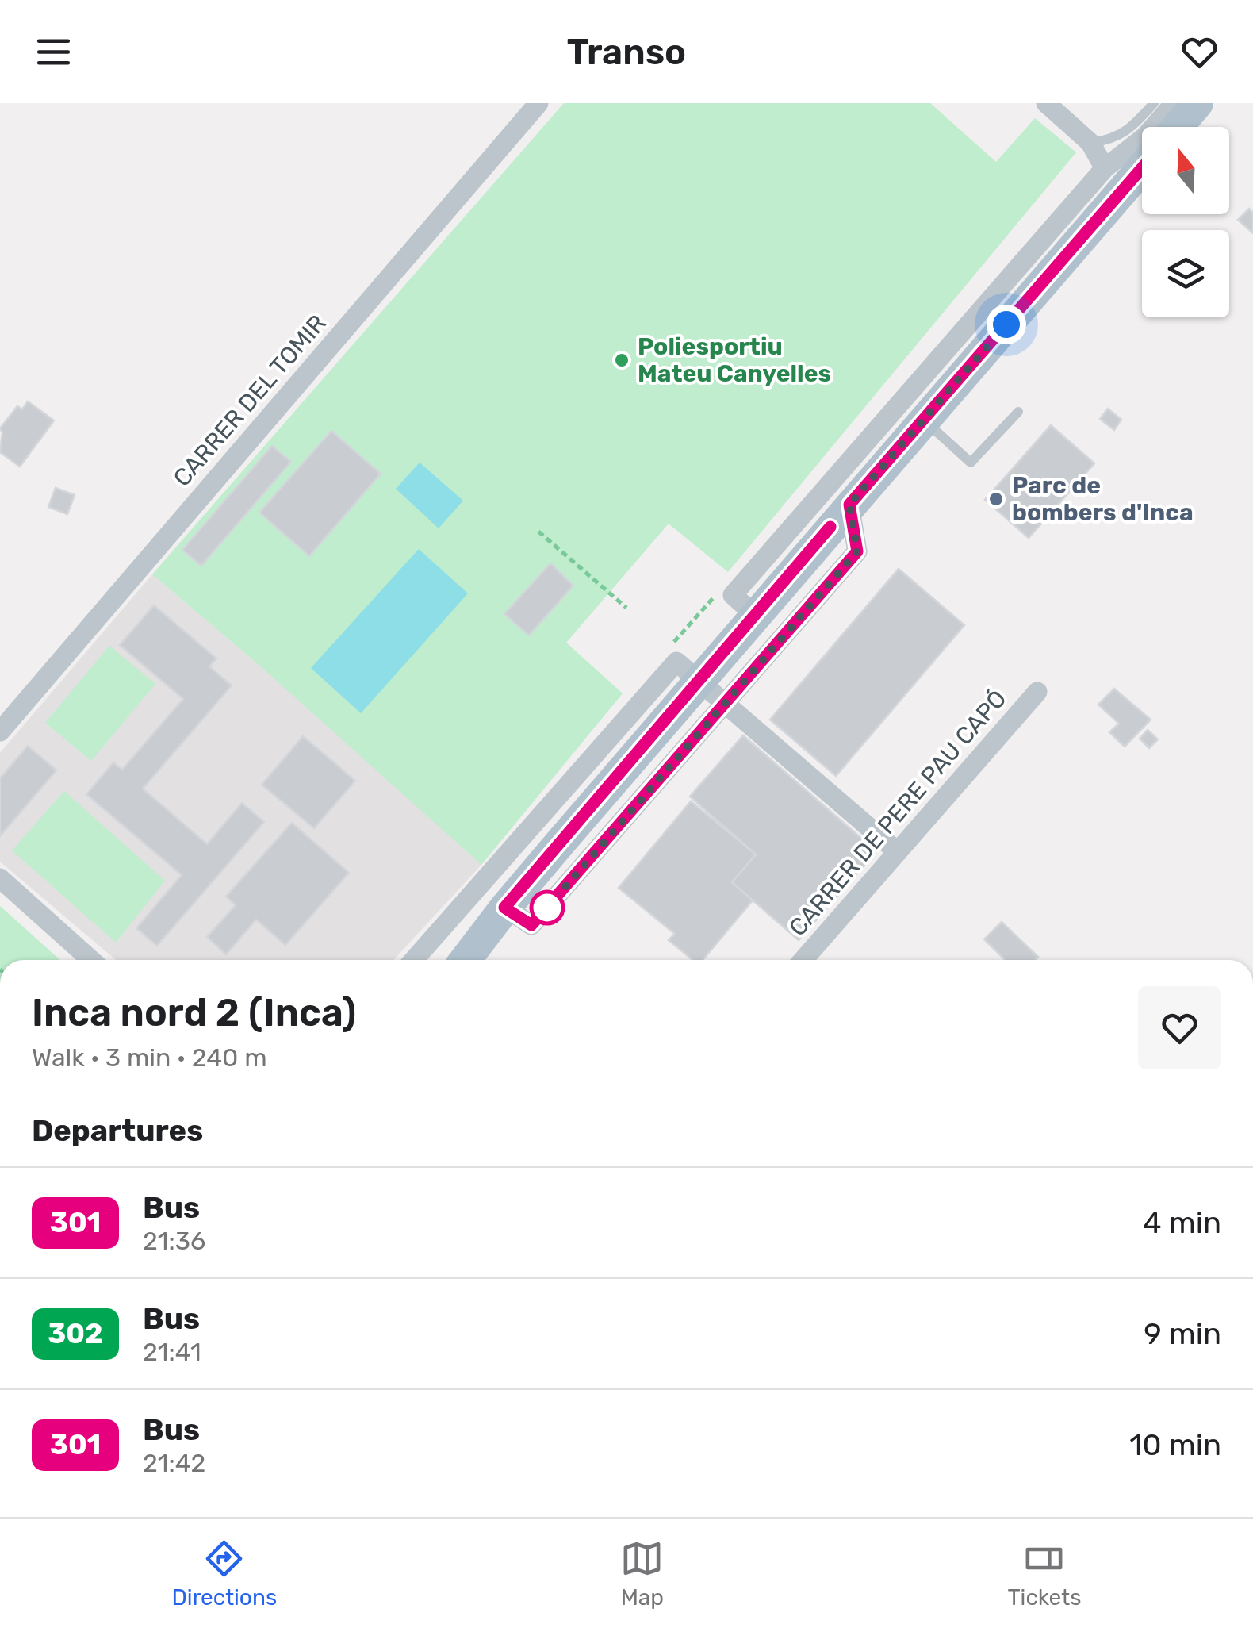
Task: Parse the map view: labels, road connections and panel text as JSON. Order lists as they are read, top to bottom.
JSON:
{
  "streets": {
    "street": ["CARRER DEL TOMIR", "CARRER DE PERE PAU CAPÓ"]
  },
  "places": ["Poliesportiu Mateu Canyelles", "Parc de bombers d'Inca"],
  "lines": ["bus line 301"],
  "north": "top",
  "page": {
    "header": "Transo",
    "heading": [
      ["Inca nord 2 (Inca)", "Walk · 3 min · 240 m"],
      "Departures"
    ],
    "list": [
      {
        "mark": "301",
        "name": "Bus",
        "note": "21:36",
        "value": "4 min"
      },
      {
        "mark": "302",
        "name": "Bus",
        "note": "21:41",
        "value": "9 min"
      },
      {
        "mark": "301",
        "name": "Bus",
        "note": "21:42",
        "value": "10 min"
      }
    ],
    "tabs": ["Directions", "Map", "Tickets"]
  }
}
